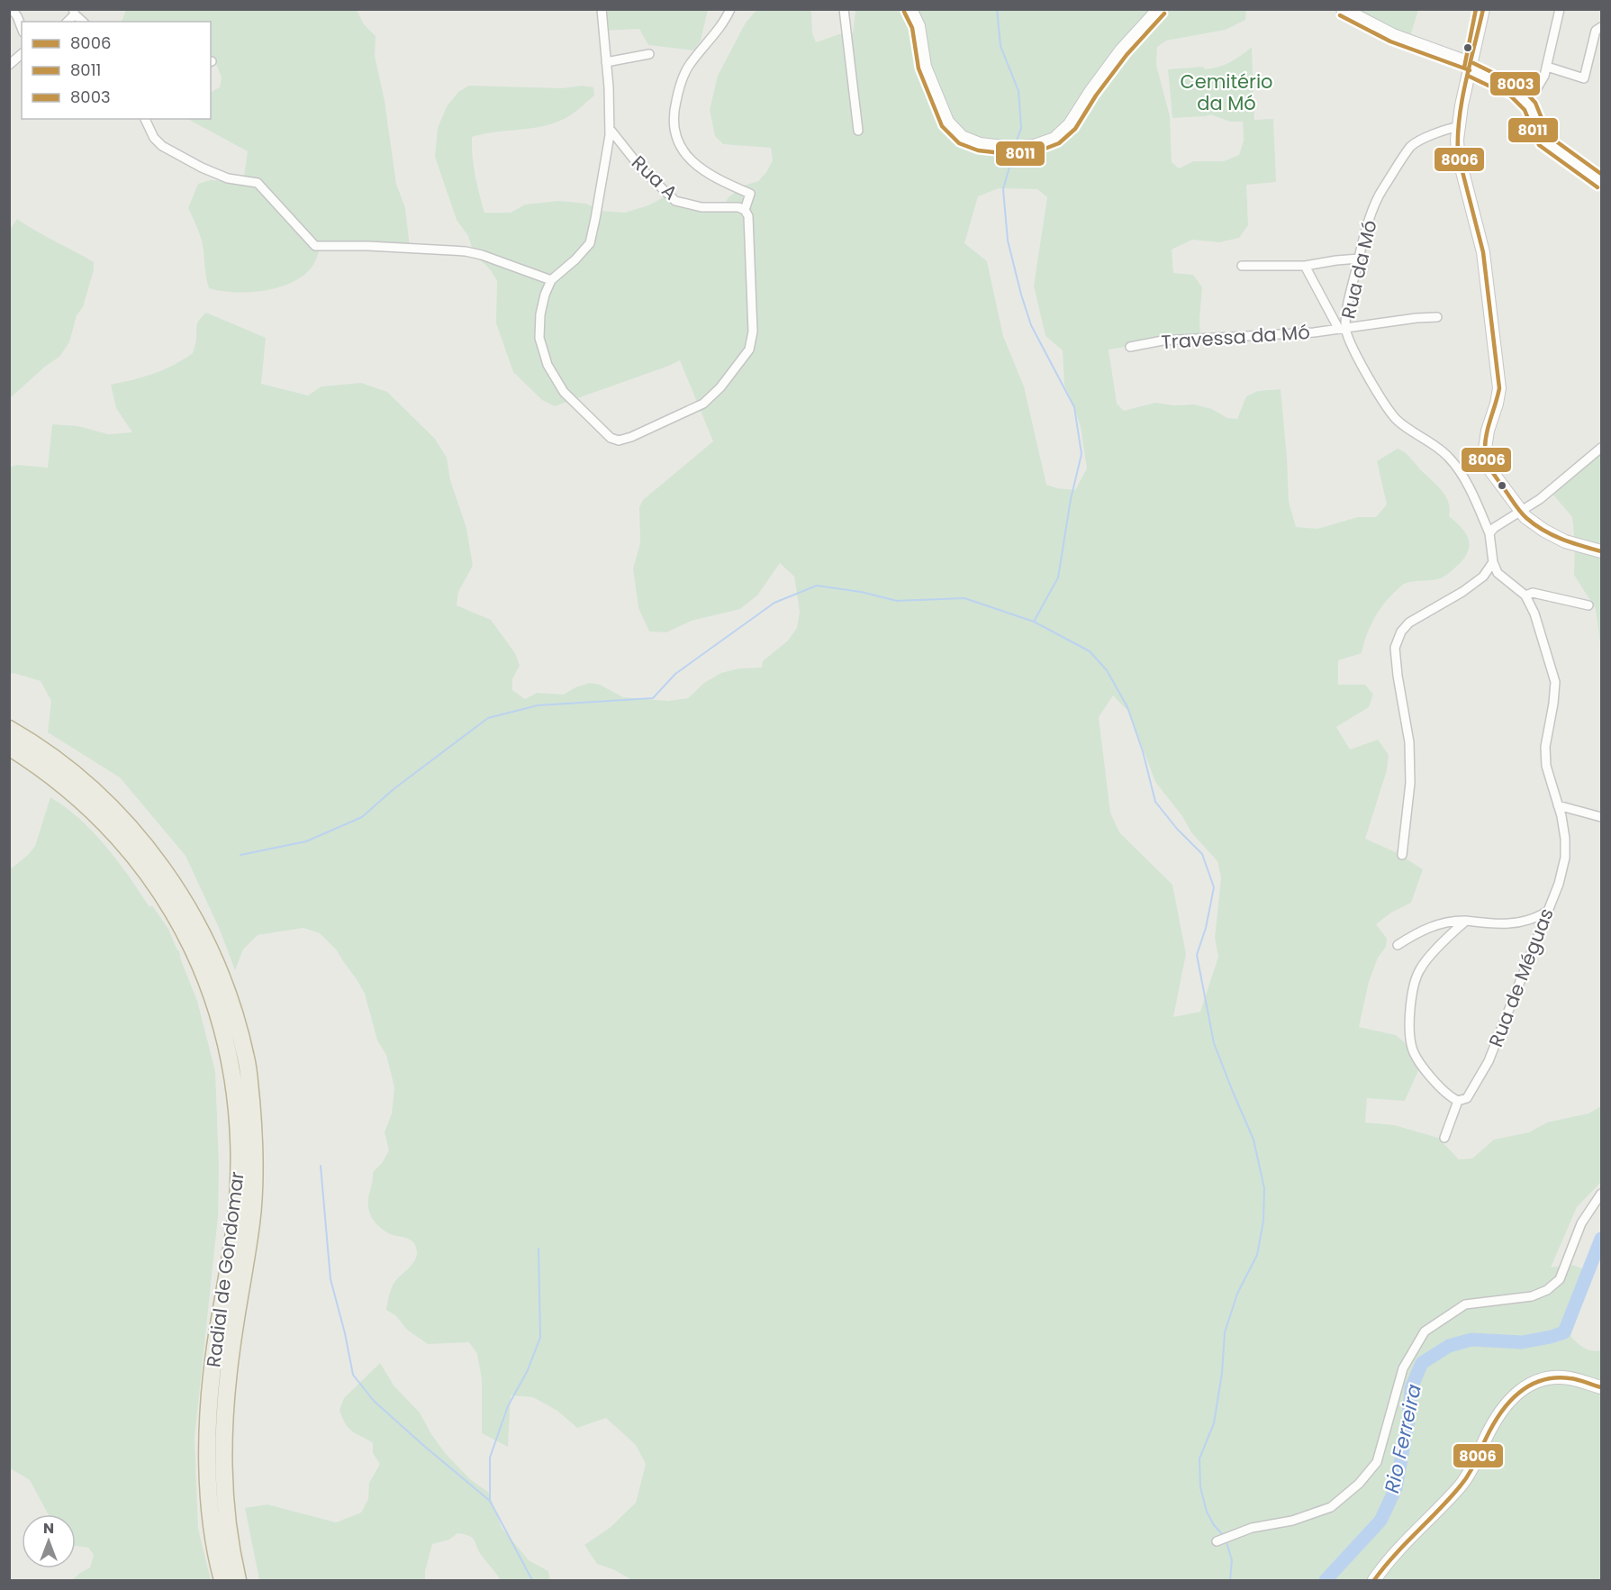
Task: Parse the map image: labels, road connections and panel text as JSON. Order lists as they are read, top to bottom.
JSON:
{
  "streets": {
    "highway": ["Radial de Gondomar"],
    "street": [
      "Rua A",
      "Rua da Mó",
      "Travessa da Mó",
      "Rua de Méguas"
    ]
  },
  "crossings": [
    ["Rua da Mó", "Travessa da Mó"]
  ],
  "water": ["Rio Ferreira"],
  "parks": ["Cemitério da Mó"],
  "lines": ["transit line 8006", "transit line 8003", "transit line 8011"],
  "legend": ["8006", "8011", "8003"],
  "north": "top"
}
